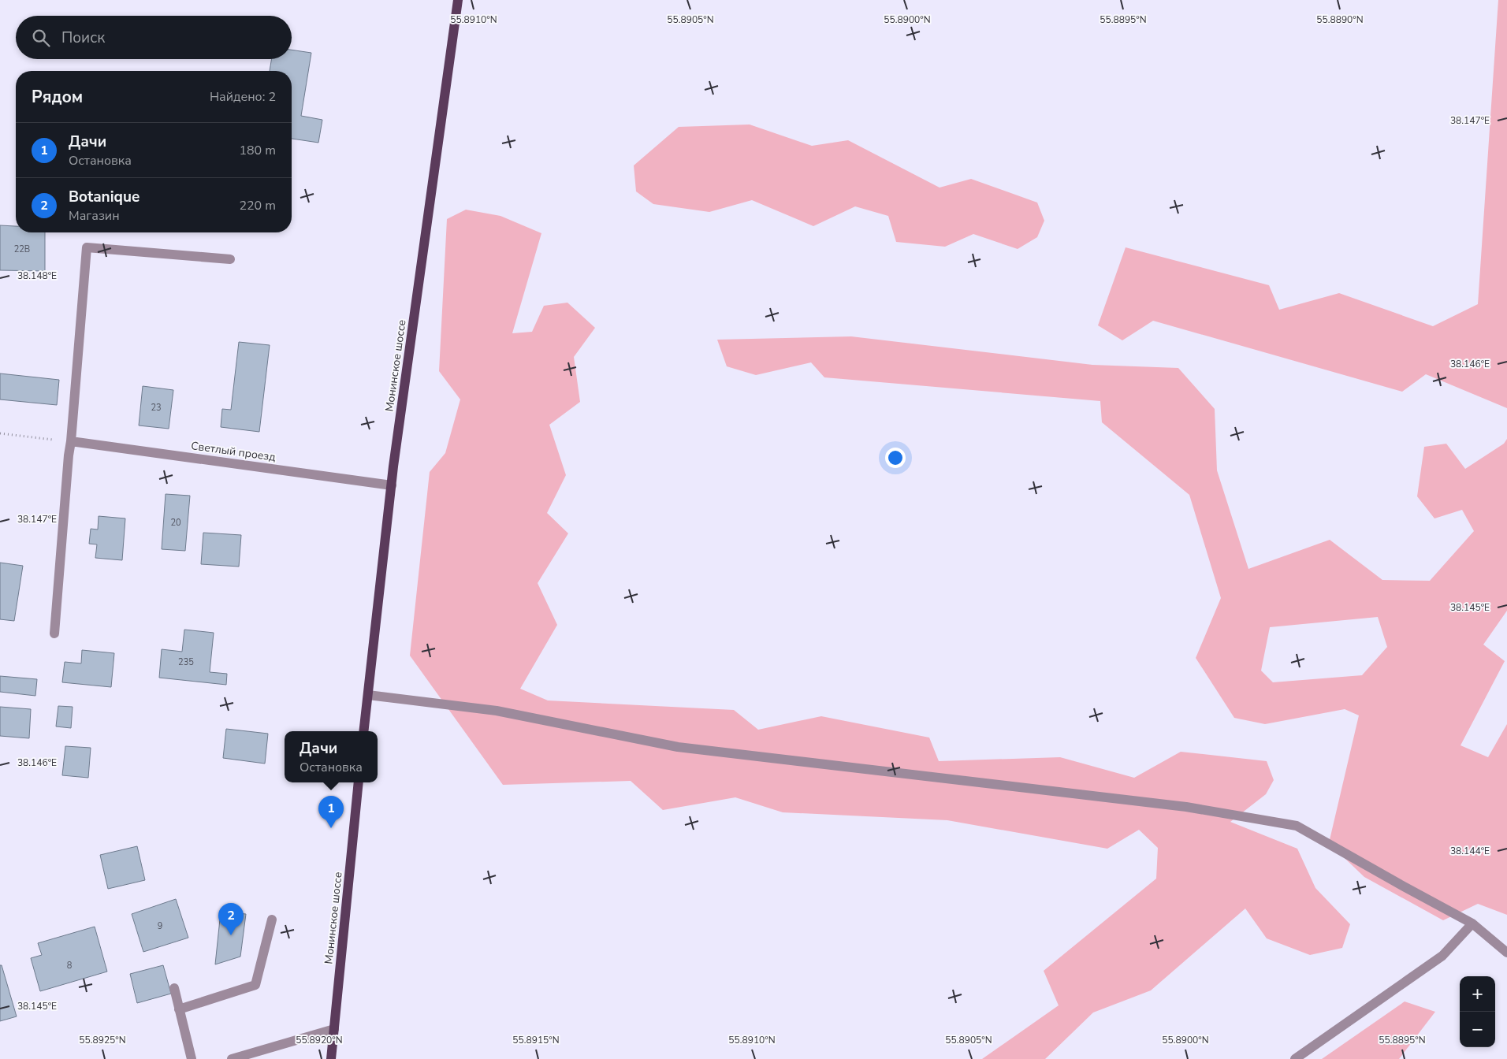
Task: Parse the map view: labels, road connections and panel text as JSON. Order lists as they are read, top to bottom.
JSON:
{
  "streets": {
    "main road": ["Монинское шоссе"],
    "street": ["Светлый проезд"]
  },
  "crossings": [
    ["Монинское шоссе", "Светлый проезд"]
  ],
  "house_numbers": [
    "22В",
    "23",
    "20",
    "235",
    "9",
    "8"
  ],
  "page": {
    "search": "Поиск",
    "heading": ["Рядом", "Найдено: 2"],
    "list": [
      {
        "mark": "1",
        "name": "Дачи",
        "note": "Остановка",
        "value": "180 m"
      },
      {
        "mark": "2",
        "name": "Botanique",
        "note": "Магазин",
        "value": "220 m"
      }
    ],
    "popup": ["Дачи", "Остановка"],
    "pins": ["1", "2"],
    "map_buttons": ["+", "−"]
  },
  "coordinates": [
    "55.8890°N",
    "55.8910°N",
    "55.8905°N",
    "55.8900°N",
    "55.8895°N",
    "38.147°E",
    "38.148°E",
    "38.146°E",
    "38.145°E",
    "38.144°E",
    "55.8925°N",
    "55.8920°N",
    "55.8915°N"
  ]
}
